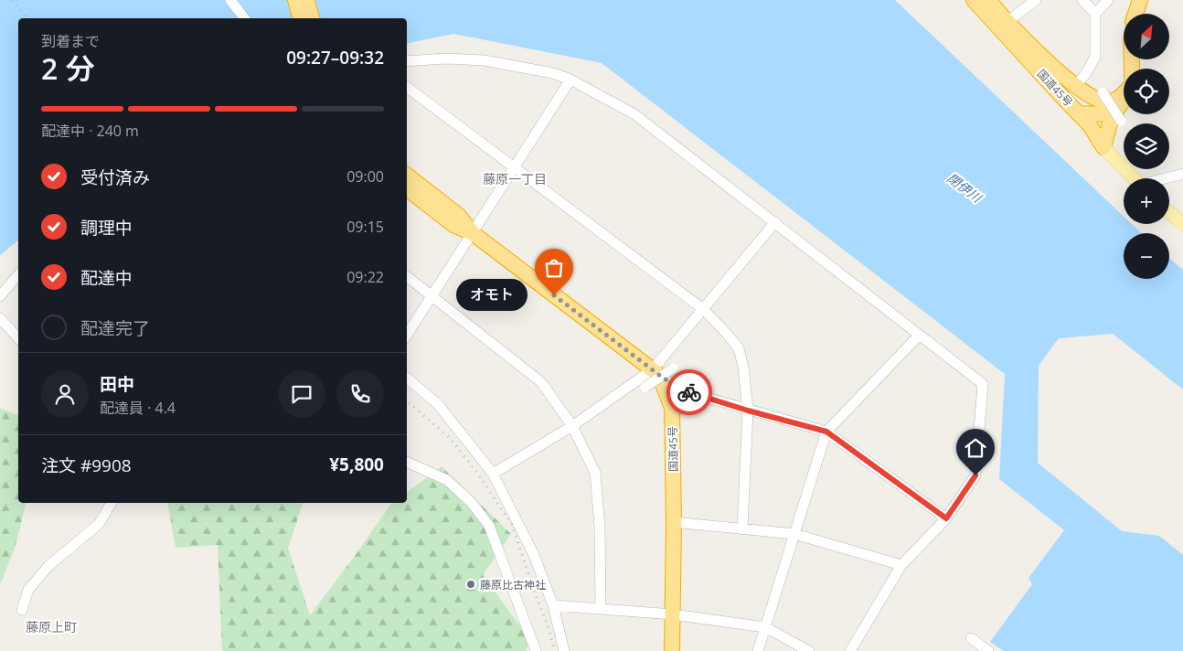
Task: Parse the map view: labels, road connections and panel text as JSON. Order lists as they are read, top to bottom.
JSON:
{
  "streets": {
    "highway": ["国道45号"]
  },
  "districts": ["藤原一丁目", "藤原上町"],
  "water": ["閉伊川"],
  "places": ["オモト", "藤原比古神社"],
  "north": "top right",
  "page": {
    "map_buttons": ["+", "−"],
    "heading": ["2 分", "到着まで", "09:27–09:32"],
    "panel": [
      "田中",
      "配達員 · 4.4",
      "注文 #9908",
      "¥5,800"
    ],
    "bar": "配達中 · 240 m",
    "list": [
      ["受付済み", "09:00"],
      ["調理中", "09:15"],
      ["配達中", "09:22"],
      "配達完了"
    ],
    "bubble": "オモト"
  }
}
